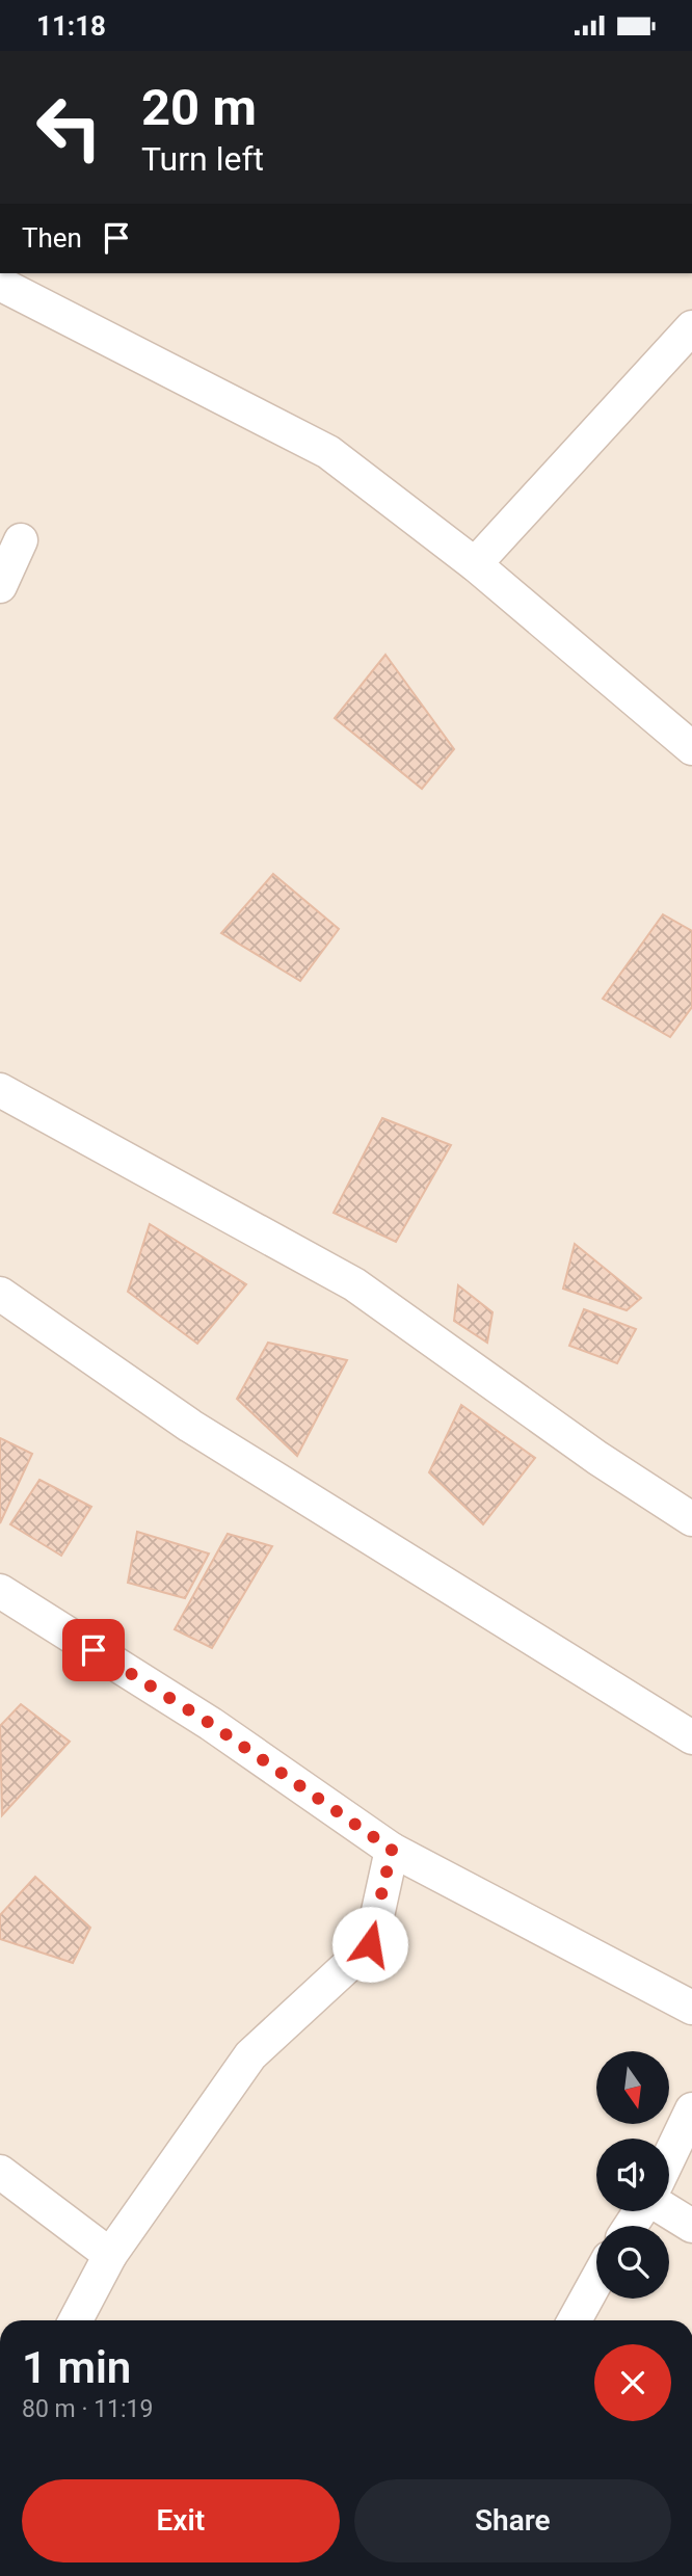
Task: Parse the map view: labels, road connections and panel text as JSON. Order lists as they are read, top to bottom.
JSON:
{
  "north": "bottom",
  "page": {
    "status": "11:18",
    "turn": ["20 m", "Turn left"],
    "then": "Then",
    "heading": ["1 min", "80 m · 11:19"],
    "buttons": ["Exit", "Share"]
  }
}
